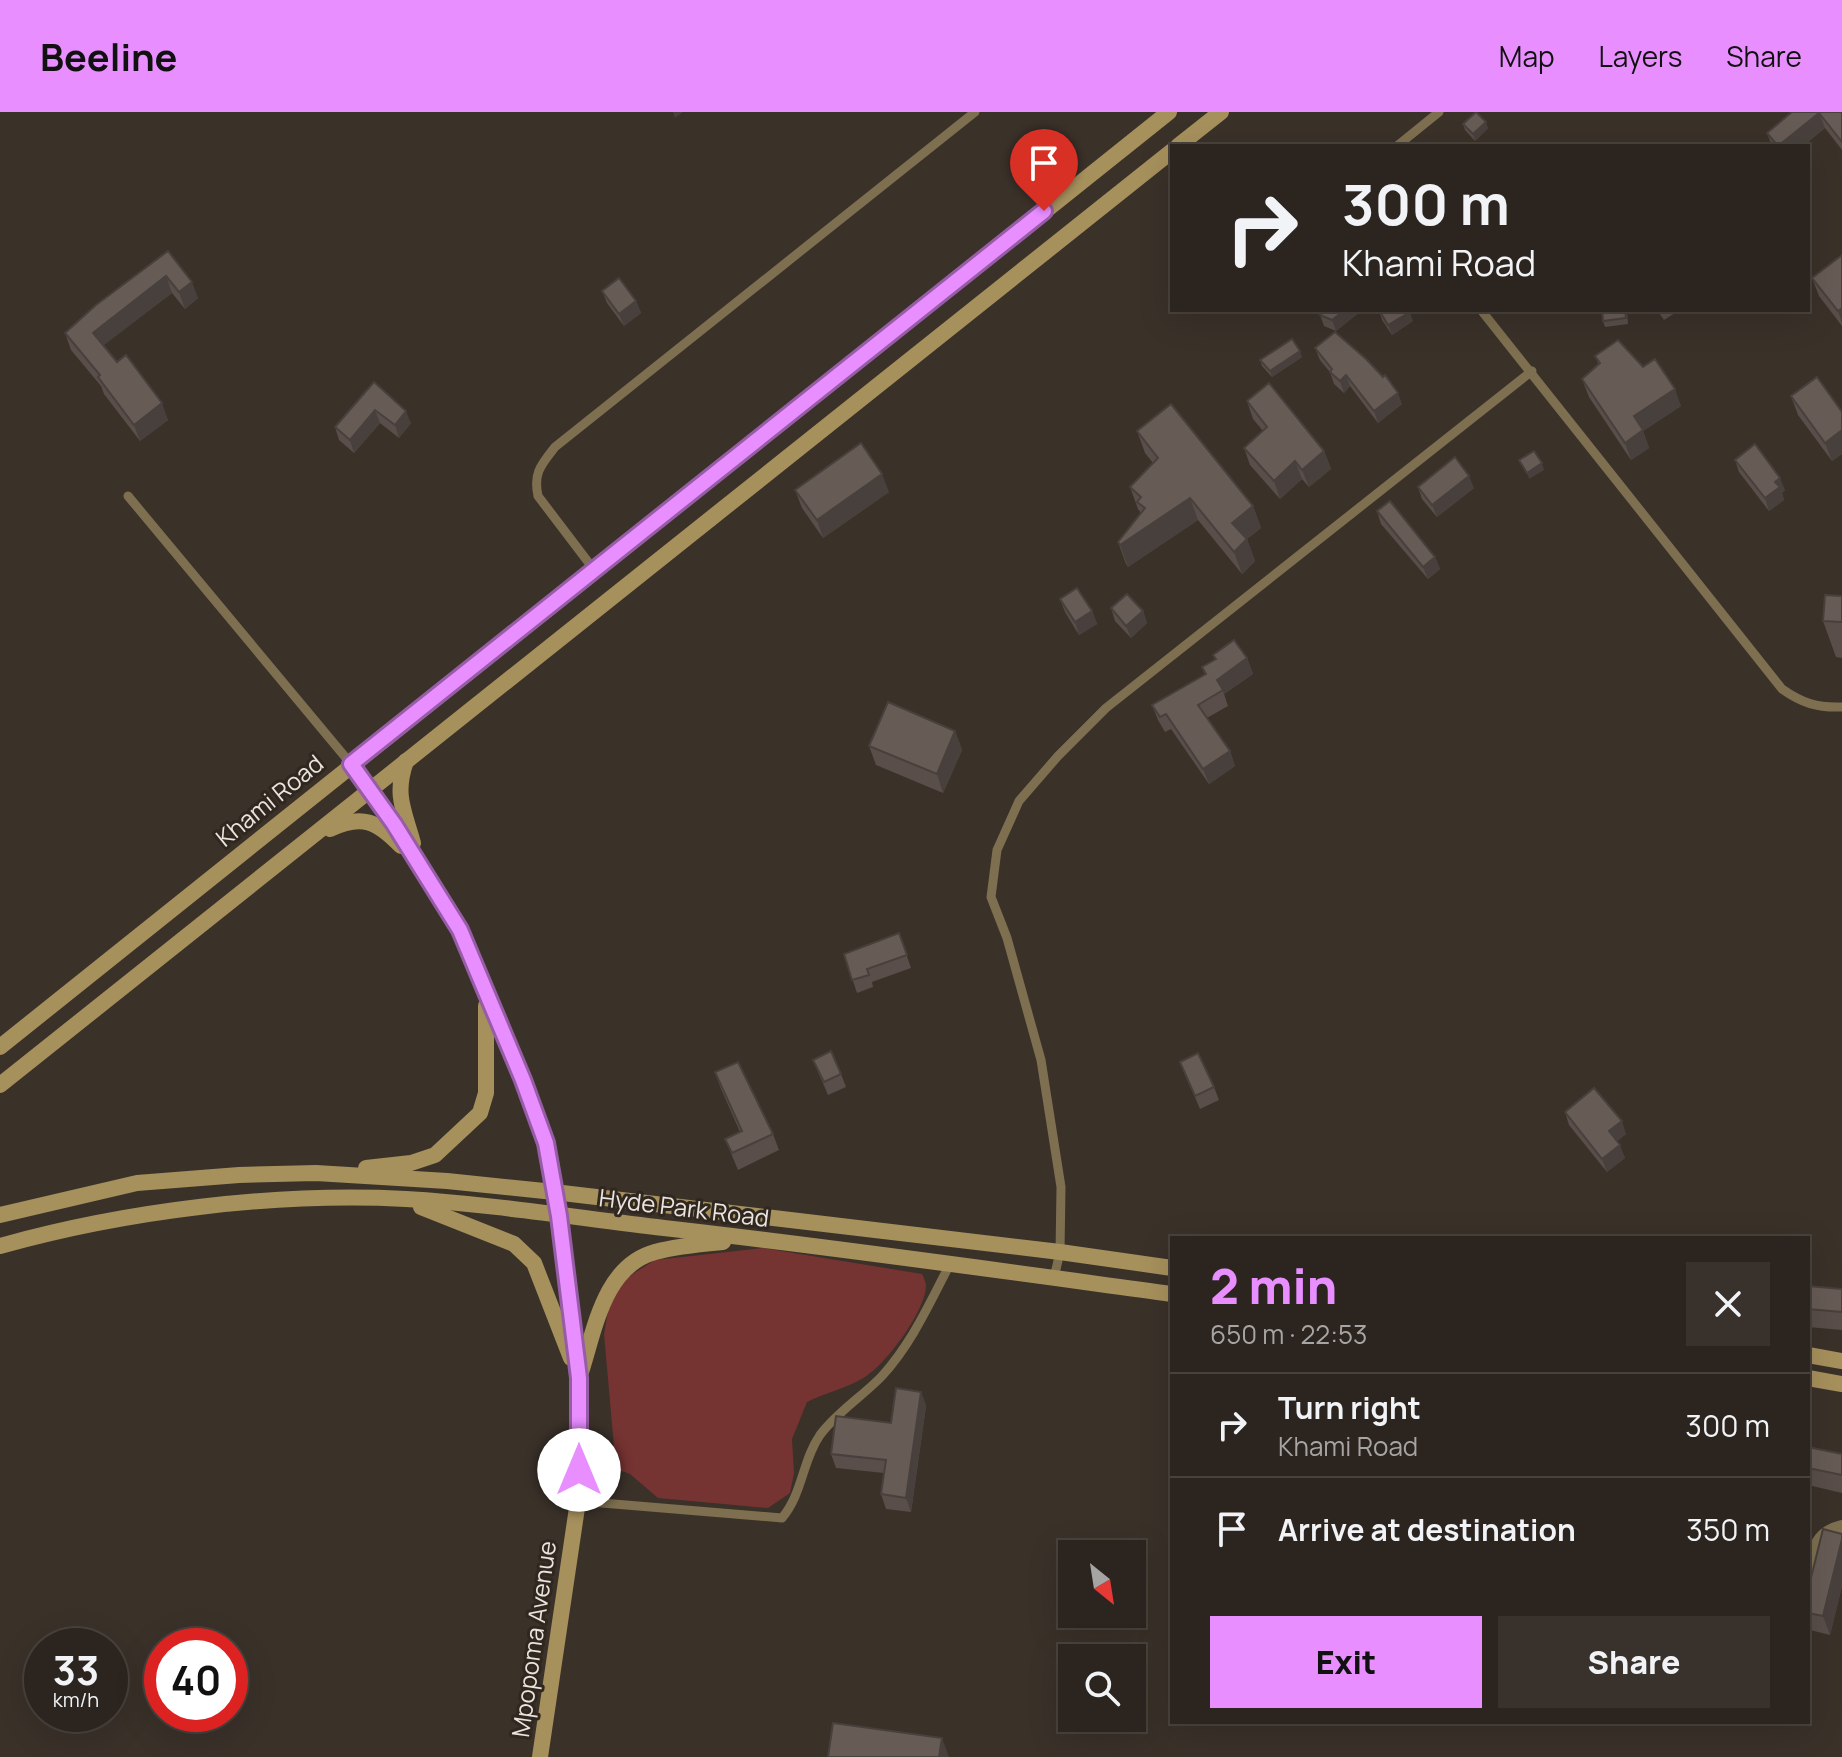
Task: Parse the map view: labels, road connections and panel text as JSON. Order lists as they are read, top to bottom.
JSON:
{
  "streets": {
    "street": ["Khami Road", "Hyde Park Road", "Mpopoma Avenue"]
  },
  "crossings": [
    ["Khami Road", "Mpopoma Avenue"],
    ["Hyde Park Road", "Mpopoma Avenue"]
  ],
  "north": "bottom right",
  "page": {
    "header": "Beeline",
    "nav": ["Map", "Layers", "Share"],
    "turn": ["300 m", "Khami Road"],
    "heading": ["2 min", "650 m · 22:53"],
    "list": [
      {
        "name": "Turn right",
        "note": "Khami Road",
        "value": "300 m"
      },
      {
        "name": "Arrive at destination",
        "value": "350 m"
      }
    ],
    "buttons": ["Exit", "Share"],
    "speed": "33 km/h",
    "limit": "40"
  }
}
